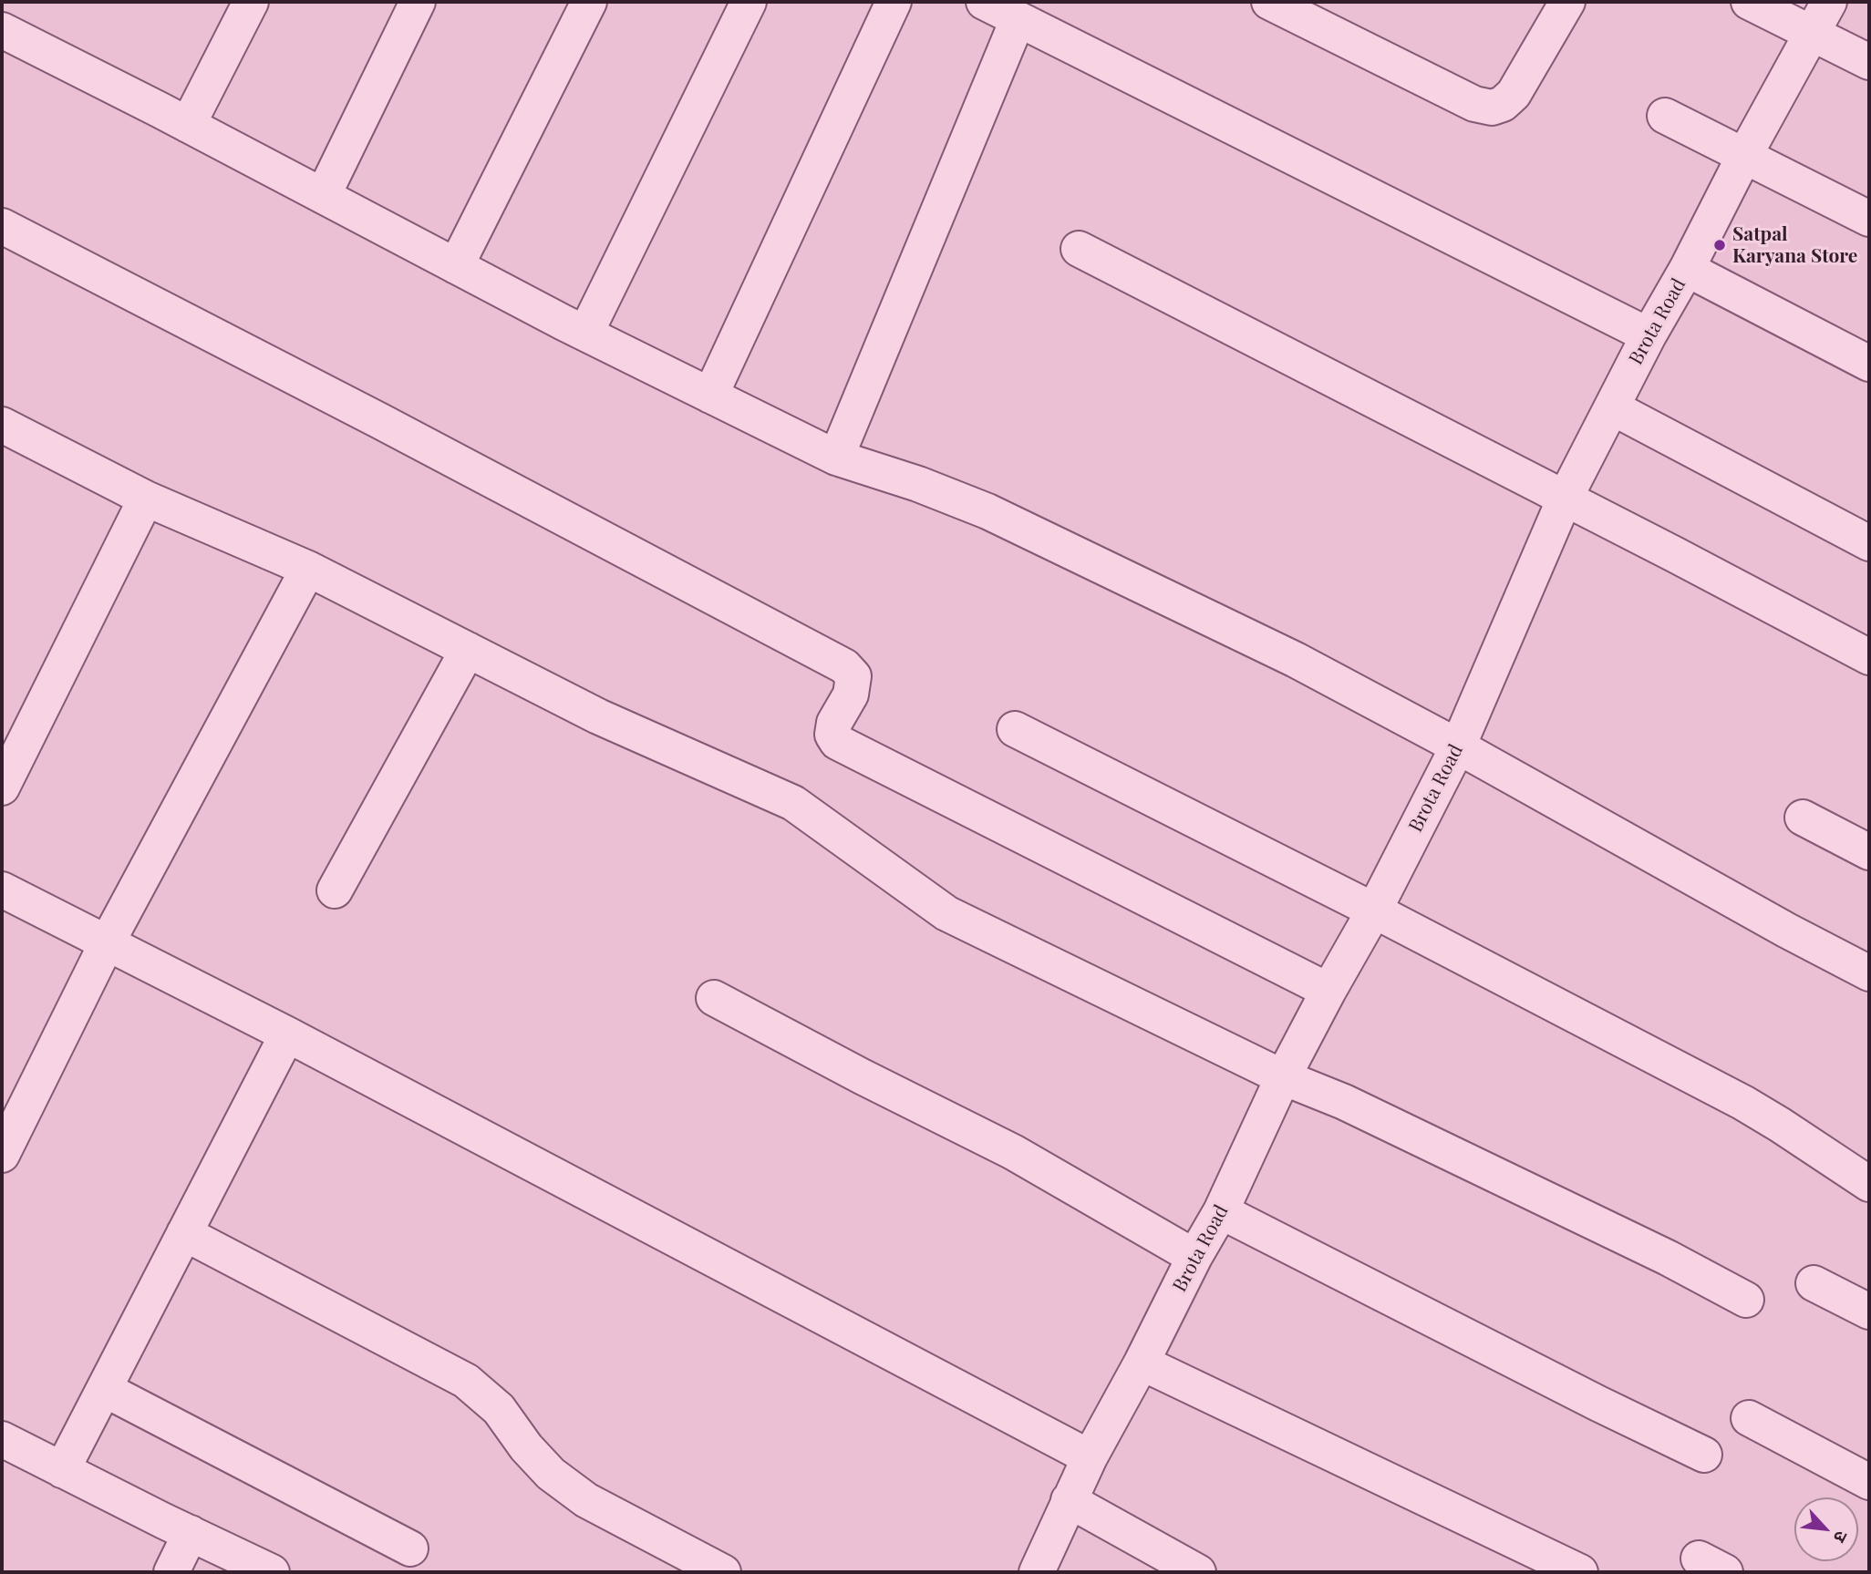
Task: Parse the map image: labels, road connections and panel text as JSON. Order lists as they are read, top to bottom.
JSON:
{
  "streets": {
    "street": ["Brota Road"]
  },
  "places": ["Satpal Karyana Store"],
  "north": "bottom right"
}
